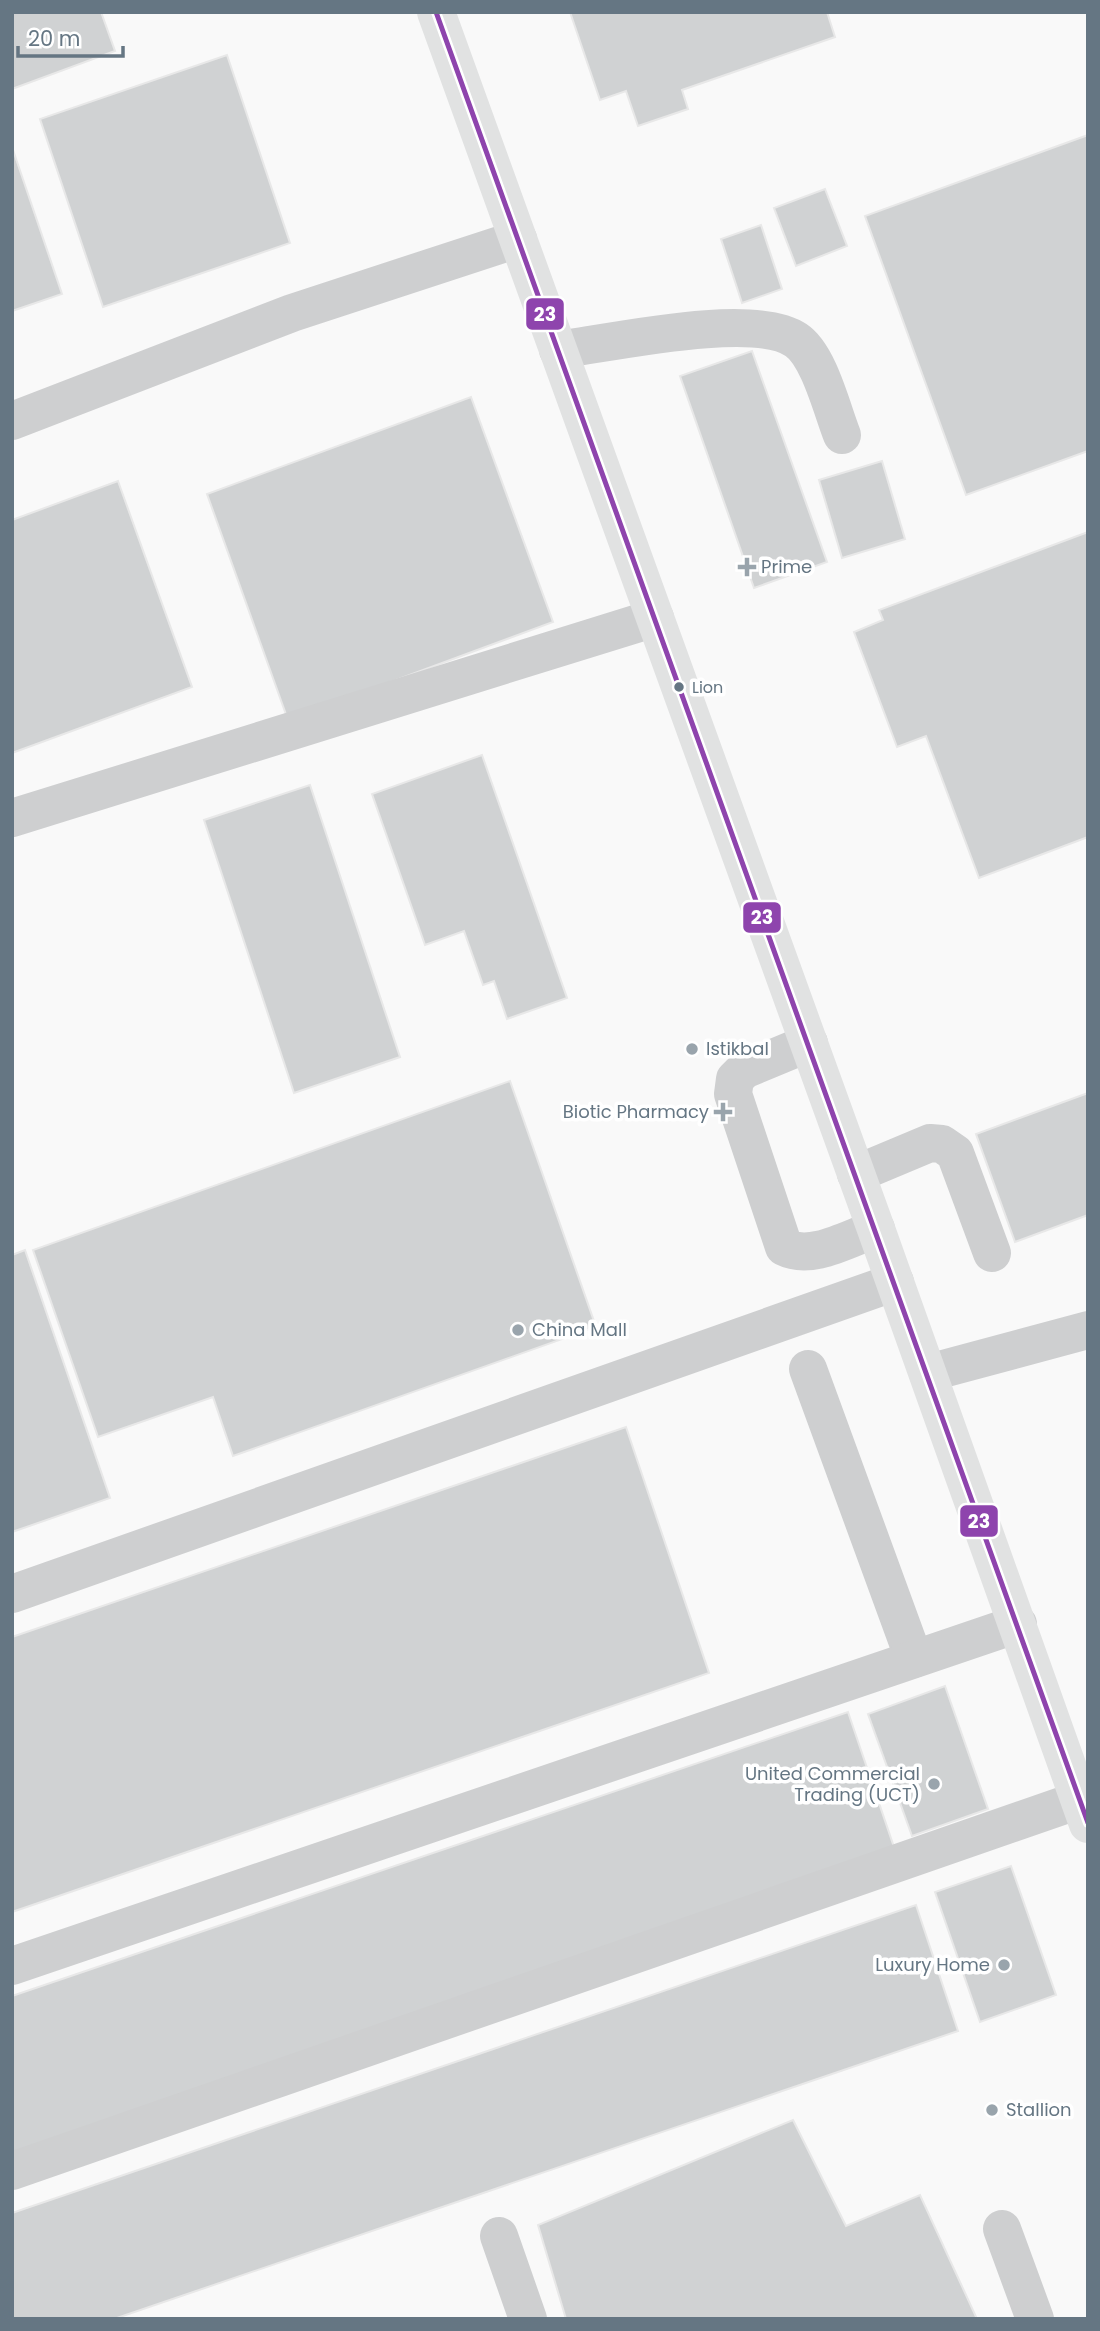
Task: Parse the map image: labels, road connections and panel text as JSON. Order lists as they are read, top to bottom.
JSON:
{
  "places": {
    "health": ["Prime", "Biotic Pharmacy"],
    "other": [
      "Lion",
      "Istikbal",
      "China Mall",
      "United Commercial Trading (UCT)",
      "Luxury Home",
      "Stallion"
    ]
  },
  "lines": ["transit line 23"],
  "scale_bar": "20 m"
}
